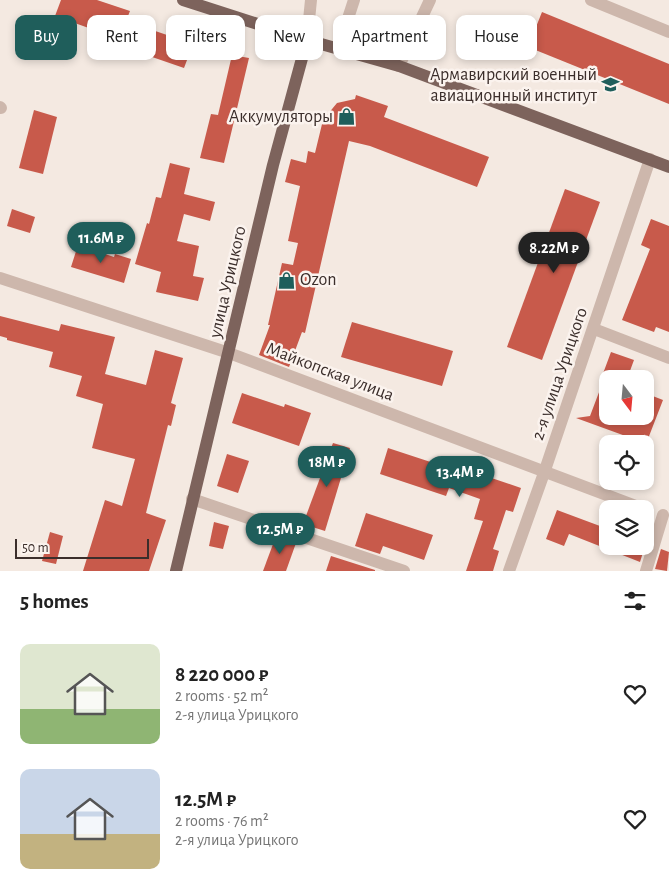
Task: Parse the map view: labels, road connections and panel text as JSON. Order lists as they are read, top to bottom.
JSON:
{
  "streets": {
    "main road": ["улица Урицкого"],
    "street": ["Майкопская улица", "2-я улица Урицкого"]
  },
  "crossings": [
    ["улица Урицкого", "Майкопская улица"],
    ["Майкопская улица", "2-я улица Урицкого"]
  ],
  "places": {
    "school or university": ["Армавирский военный авиационный институт"],
    "shop": ["Аккумуляторы", "Ozon"]
  },
  "scale_bar": "50 m",
  "north": "bottom",
  "page": {
    "chip": [
      "Buy",
      "Rent",
      "Filters",
      "New",
      "Apartment",
      "House"
    ],
    "price": [
      "11.6M ₽",
      "8.22M ₽",
      "18M ₽",
      "13.4M ₽",
      "12.5M ₽"
    ],
    "scale": "50 m",
    "heading": "5 homes",
    "list": [
      {
        "name": "8 220 000 ₽",
        "note": "2 rooms · 52 m² · 2-я улица Урицкого"
      },
      {
        "name": "12.5M ₽",
        "note": "2 rooms · 76 m² · 2-я улица Урицкого"
      }
    ]
  }
}
